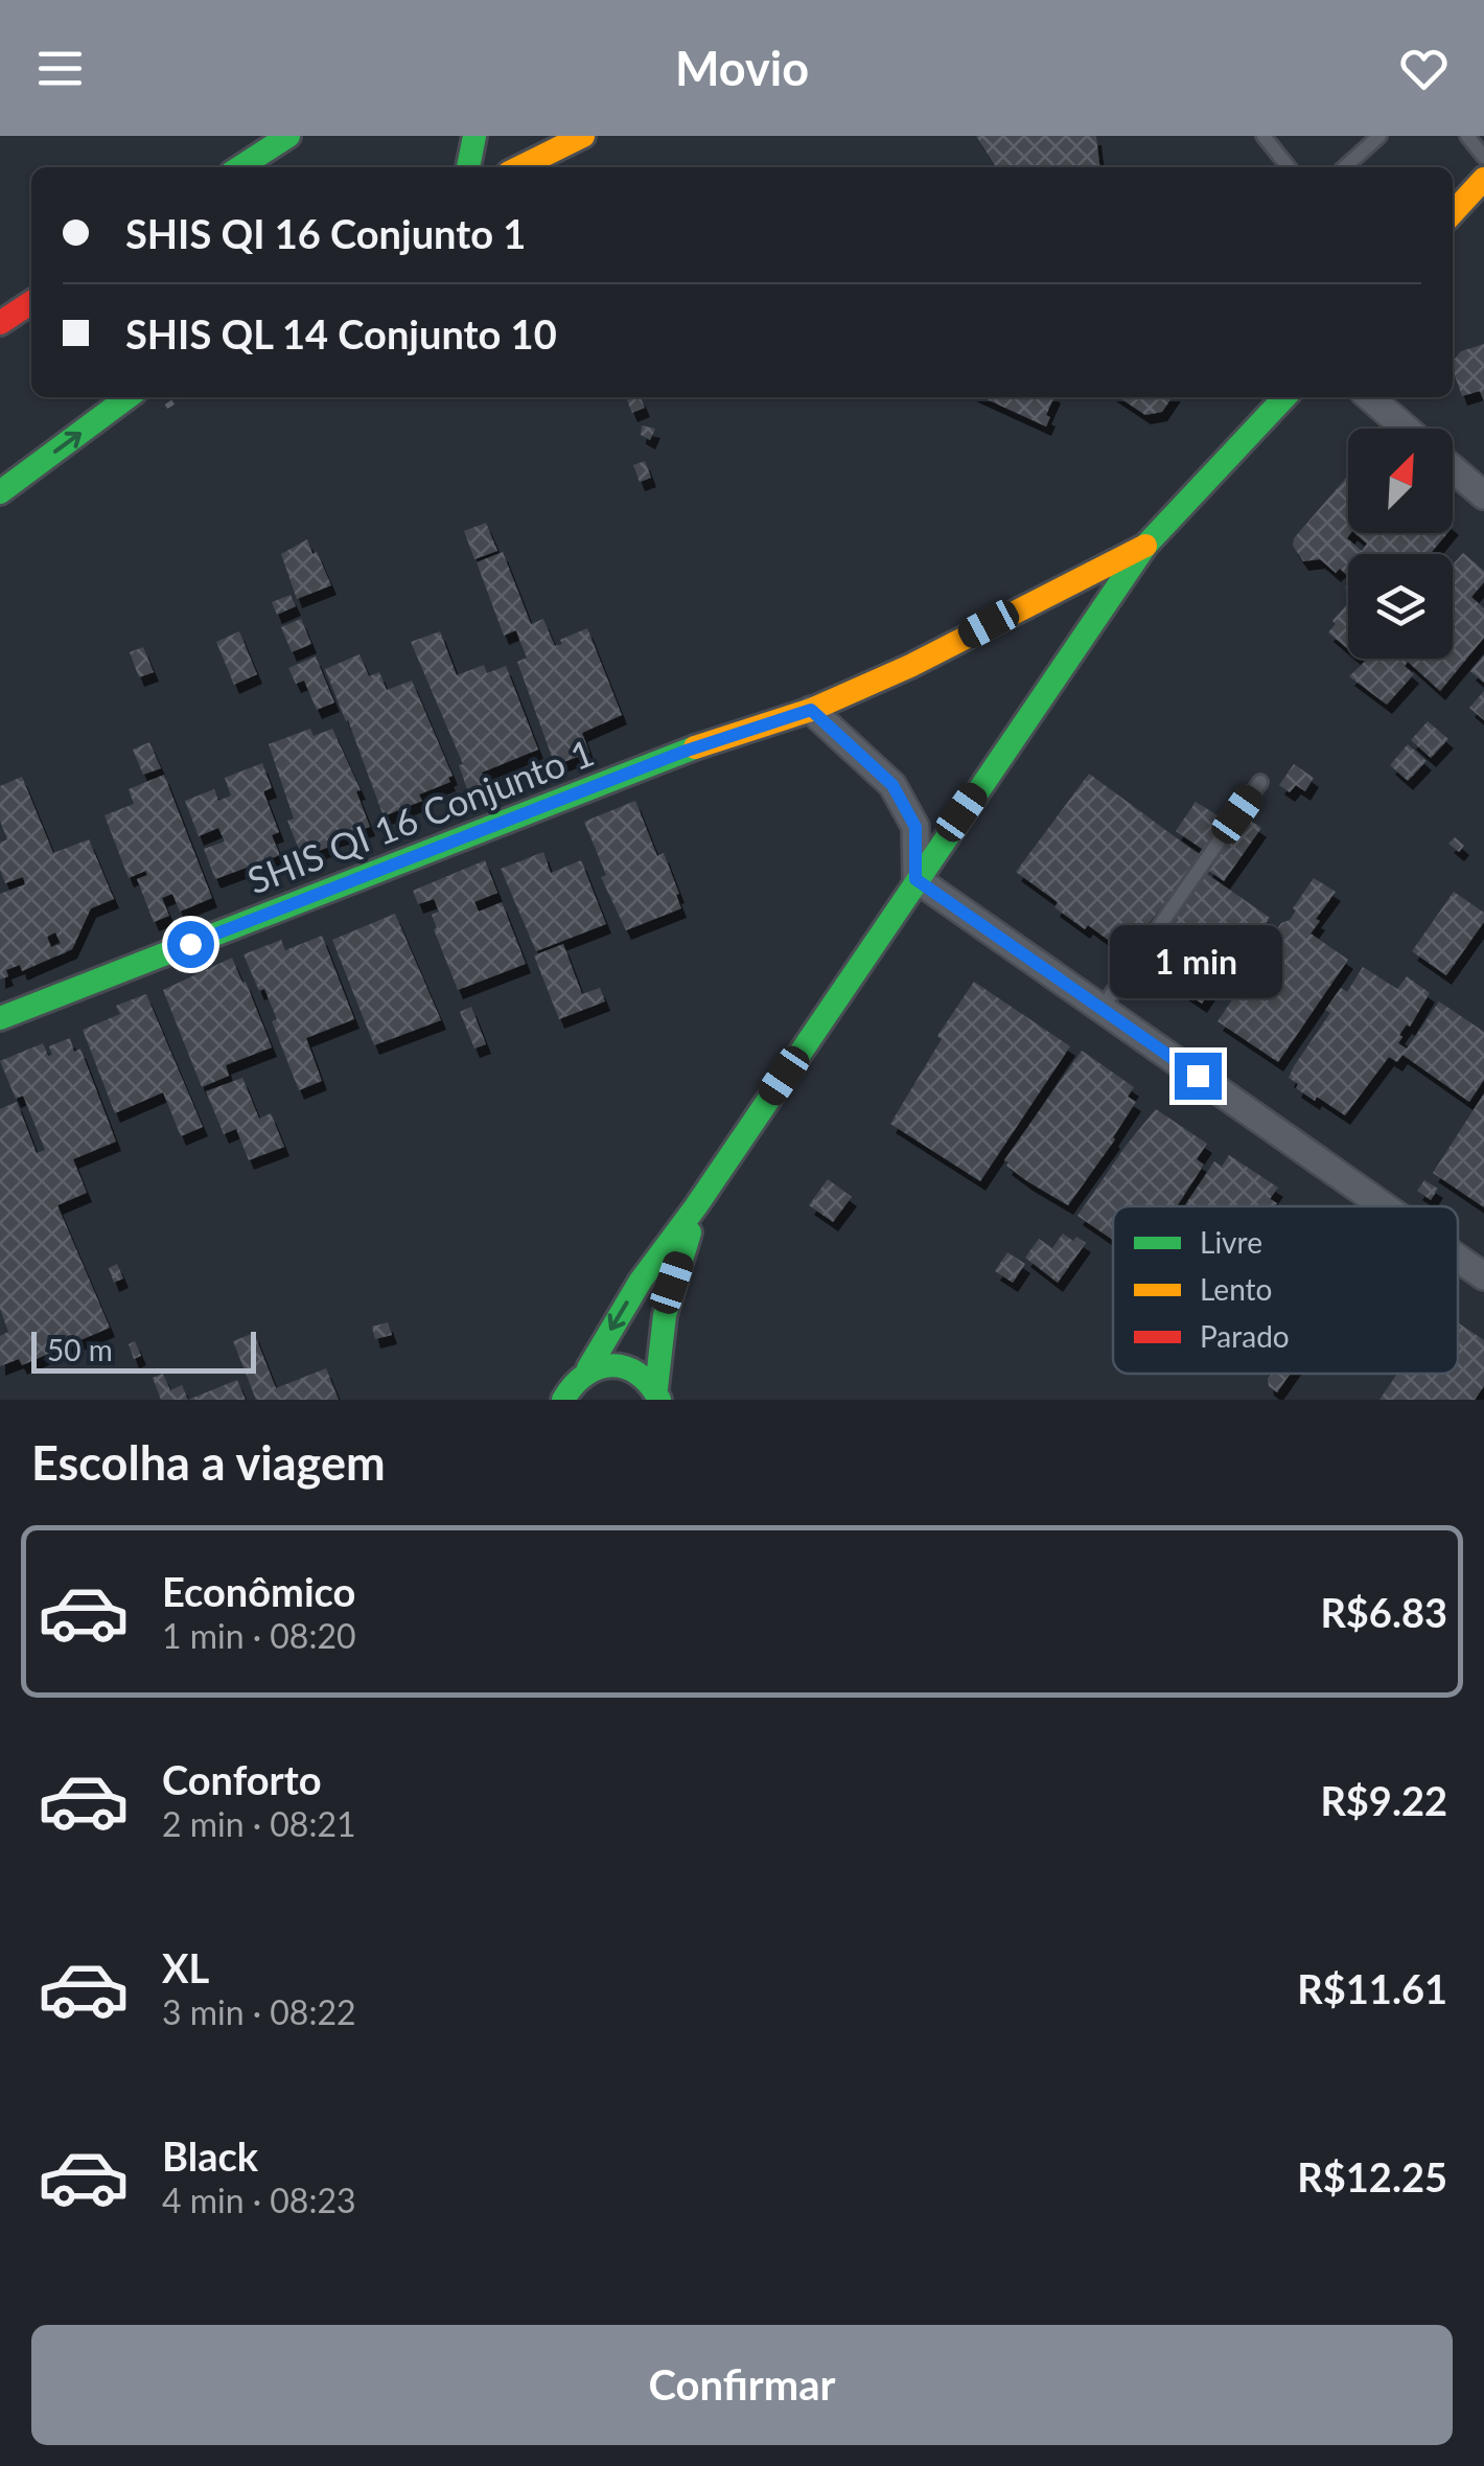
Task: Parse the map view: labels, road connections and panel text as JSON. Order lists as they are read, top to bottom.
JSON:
{
  "streets": {
    "street": ["SHIS QI 16 Conjunto 1"]
  },
  "legend": ["Livre", "Lento", "Parado"],
  "scale_bar": "50 m",
  "north": "top right",
  "page": {
    "header": "Movio",
    "banner": ["SHIS QI 16 Conjunto 1", "SHIS QL 14 Conjunto 10"],
    "bubble": "1 min",
    "scale": "50 m",
    "heading": "Escolha a viagem",
    "list": [
      {
        "name": "Econômico",
        "note": "1 min · 08:20",
        "value": "R$6.83"
      },
      {
        "name": "Conforto",
        "note": "2 min · 08:21",
        "value": "R$9.22"
      },
      {
        "name": "XL",
        "note": "3 min · 08:22",
        "value": "R$11.61"
      },
      {
        "name": "Black",
        "note": "4 min · 08:23",
        "value": "R$12.25"
      }
    ],
    "buttons": "Confirmar"
  }
}
